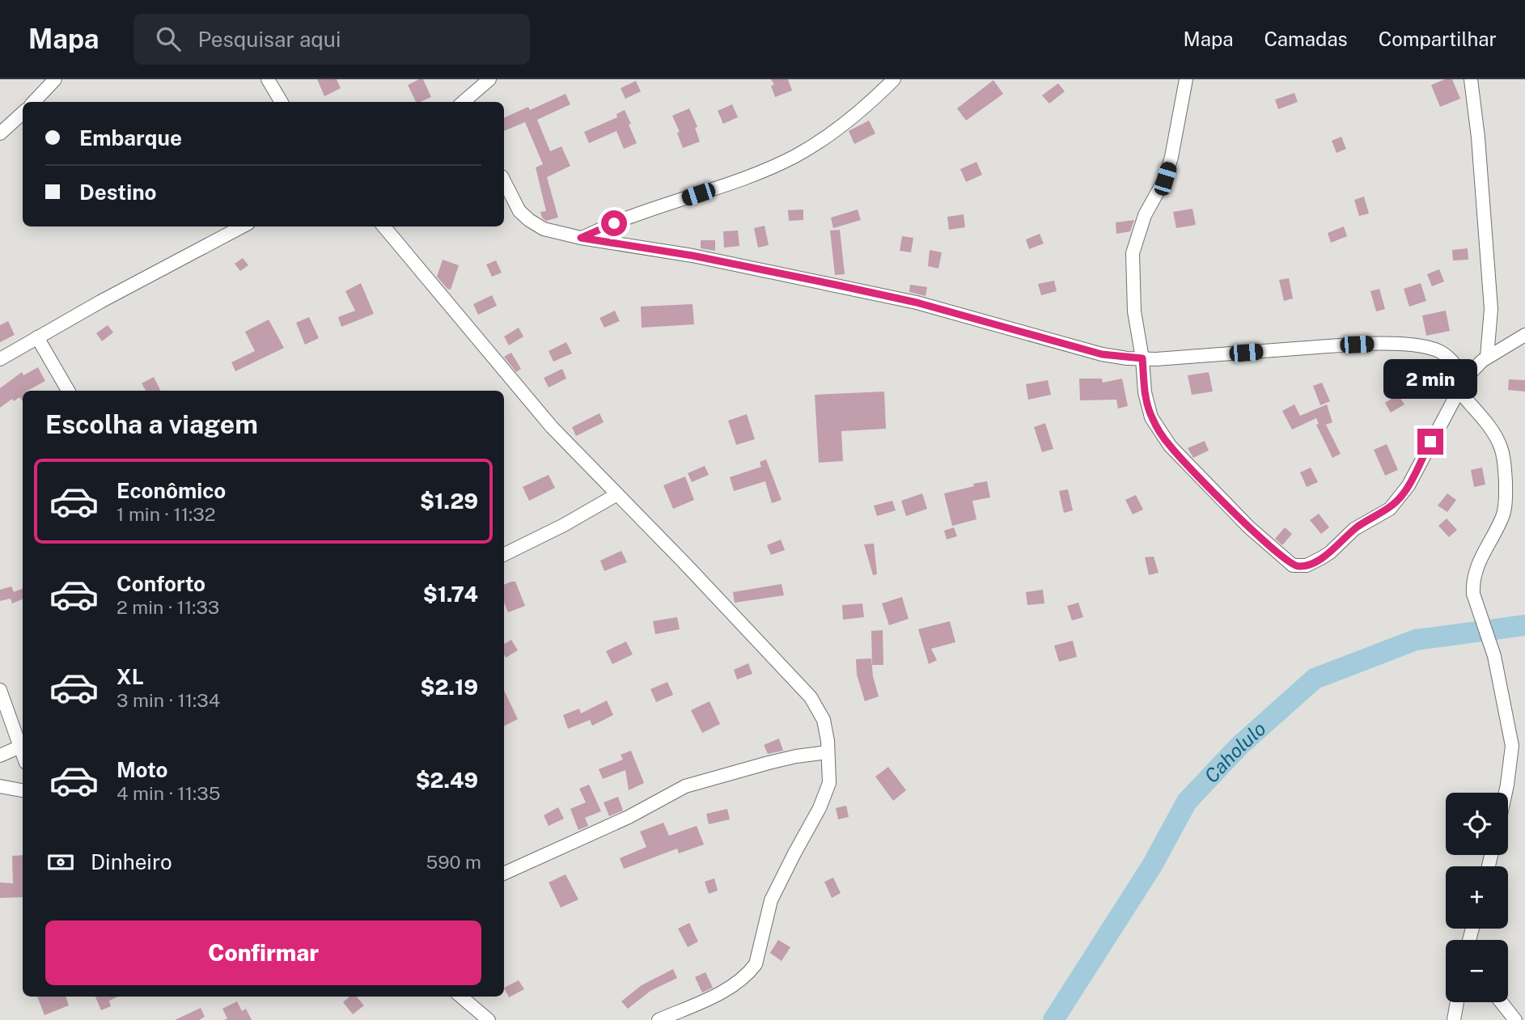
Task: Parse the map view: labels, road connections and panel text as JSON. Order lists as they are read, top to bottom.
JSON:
{
  "water": ["Caholulo"],
  "page": {
    "header": "Mapa",
    "search": "Pesquisar aqui",
    "nav": ["Mapa", "Camadas", "Compartilhar"],
    "banner": ["Embarque", "Destino"],
    "bubble": "2 min",
    "heading": "Escolha a viagem",
    "list": [
      {
        "name": "Econômico",
        "note": "1 min · 11:32",
        "value": "$1.29"
      },
      {
        "name": "Conforto",
        "note": "2 min · 11:33",
        "value": "$1.74"
      },
      {
        "name": "XL",
        "note": "3 min · 11:34",
        "value": "$2.19"
      },
      {
        "name": "Moto",
        "note": "4 min · 11:35",
        "value": "$2.49"
      }
    ],
    "map_buttons": ["+", "−"],
    "pay": ["Dinheiro", "590 m"],
    "buttons": "Confirmar"
  }
}
